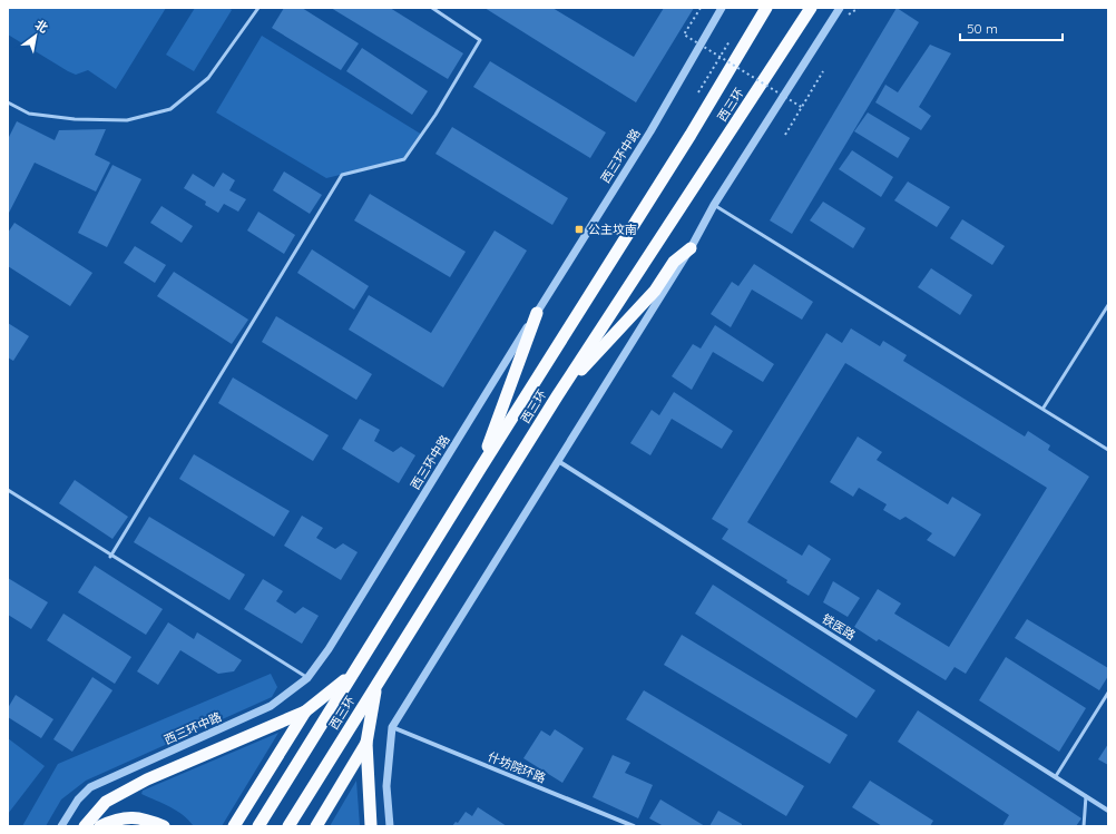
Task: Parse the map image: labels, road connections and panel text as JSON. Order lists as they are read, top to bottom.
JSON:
{
  "streets": {
    "highway": ["西三环"],
    "street": ["西三环中路", "铁医路", "什坊院环路"]
  },
  "places": {
    "transit": ["公主坟南"]
  },
  "scale_bar": "50 m",
  "north": "top right"
}
